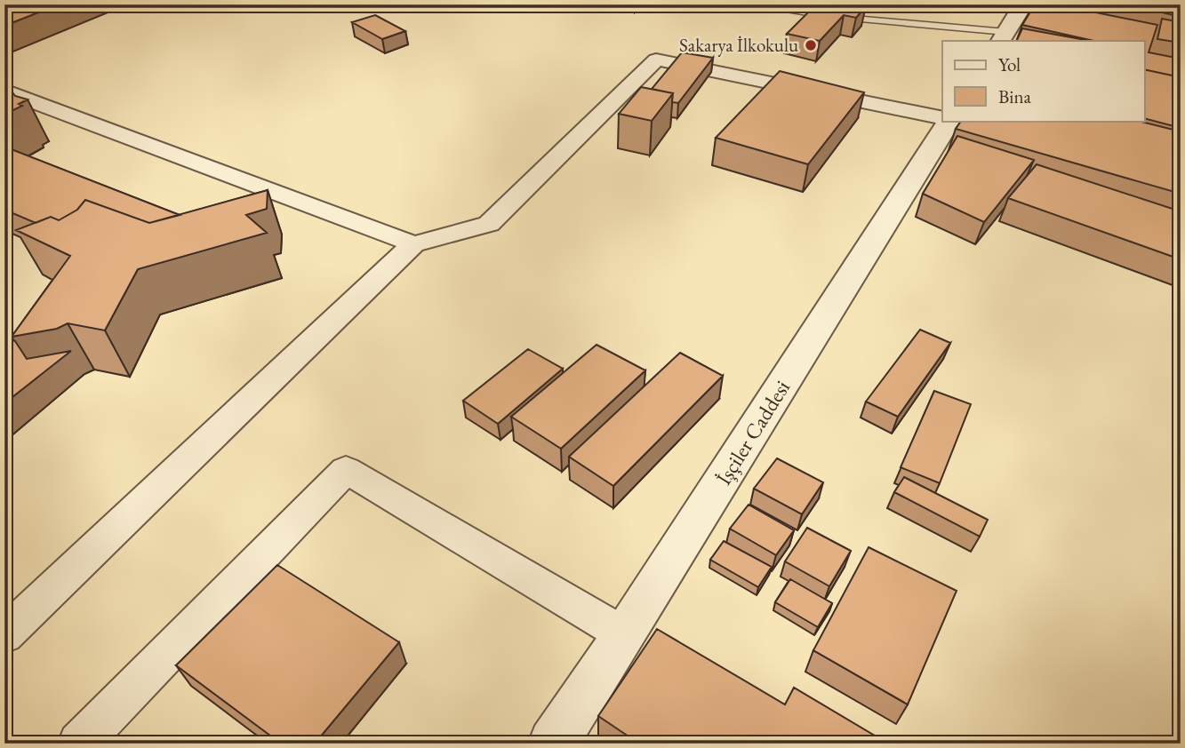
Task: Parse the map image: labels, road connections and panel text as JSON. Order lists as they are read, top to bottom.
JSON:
{
  "streets": {
    "street": ["İşçiler Caddesi"]
  },
  "places": ["Sakarya İlkokulu"],
  "legend": ["Yol", "Bina"]
}
